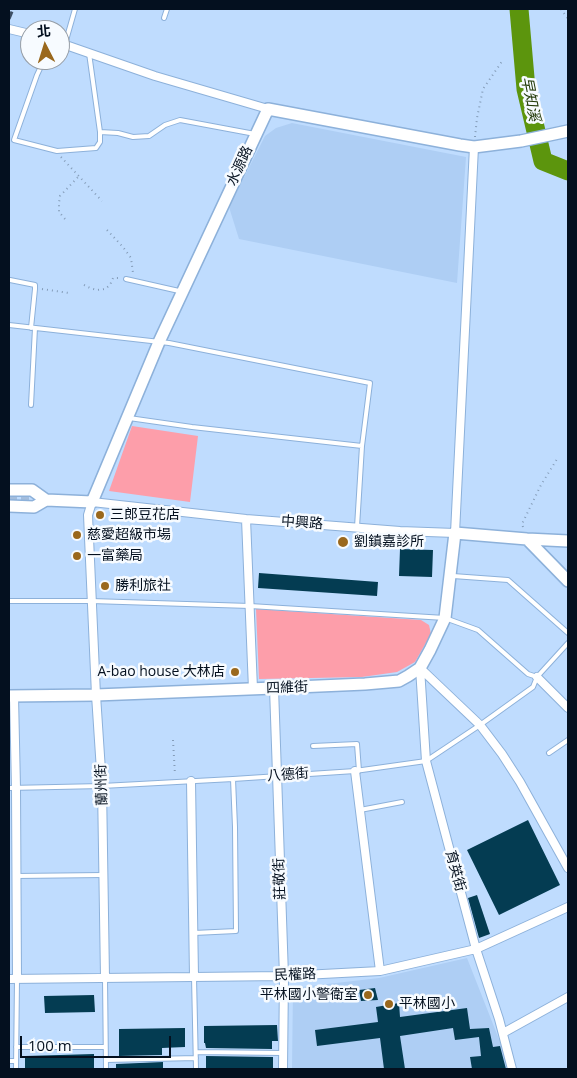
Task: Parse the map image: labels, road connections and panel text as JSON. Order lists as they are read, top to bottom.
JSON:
{
  "streets": {
    "street": [
      "水源路",
      "中興路",
      "四維街",
      "蘭州街",
      "育英街",
      "莊敬街",
      "民權路"
    ],
    "lane": ["八德街"]
  },
  "crossings": [
    ["水源路", "中興路"],
    ["水源路", "蘭州街"],
    ["中興路", "蘭州街"],
    ["四維街", "蘭州街"],
    ["四維街", "育英街"],
    ["四維街", "莊敬街"],
    ["八德街", "蘭州街"],
    ["八德街", "育英街"],
    ["八德街", "莊敬街"],
    ["蘭州街", "民權路"],
    ["育英街", "民權路"],
    ["莊敬街", "民權路"]
  ],
  "water": ["早知溪"],
  "places": [
    "三郎豆花店",
    "慈愛超級市場",
    "劉鎮嘉診所",
    "一富藥局",
    "勝利旅社",
    "A-bao house 大林店",
    "平林國小警衛室",
    "平林國小"
  ],
  "scale_bar": "100 m",
  "north": "top"
}
